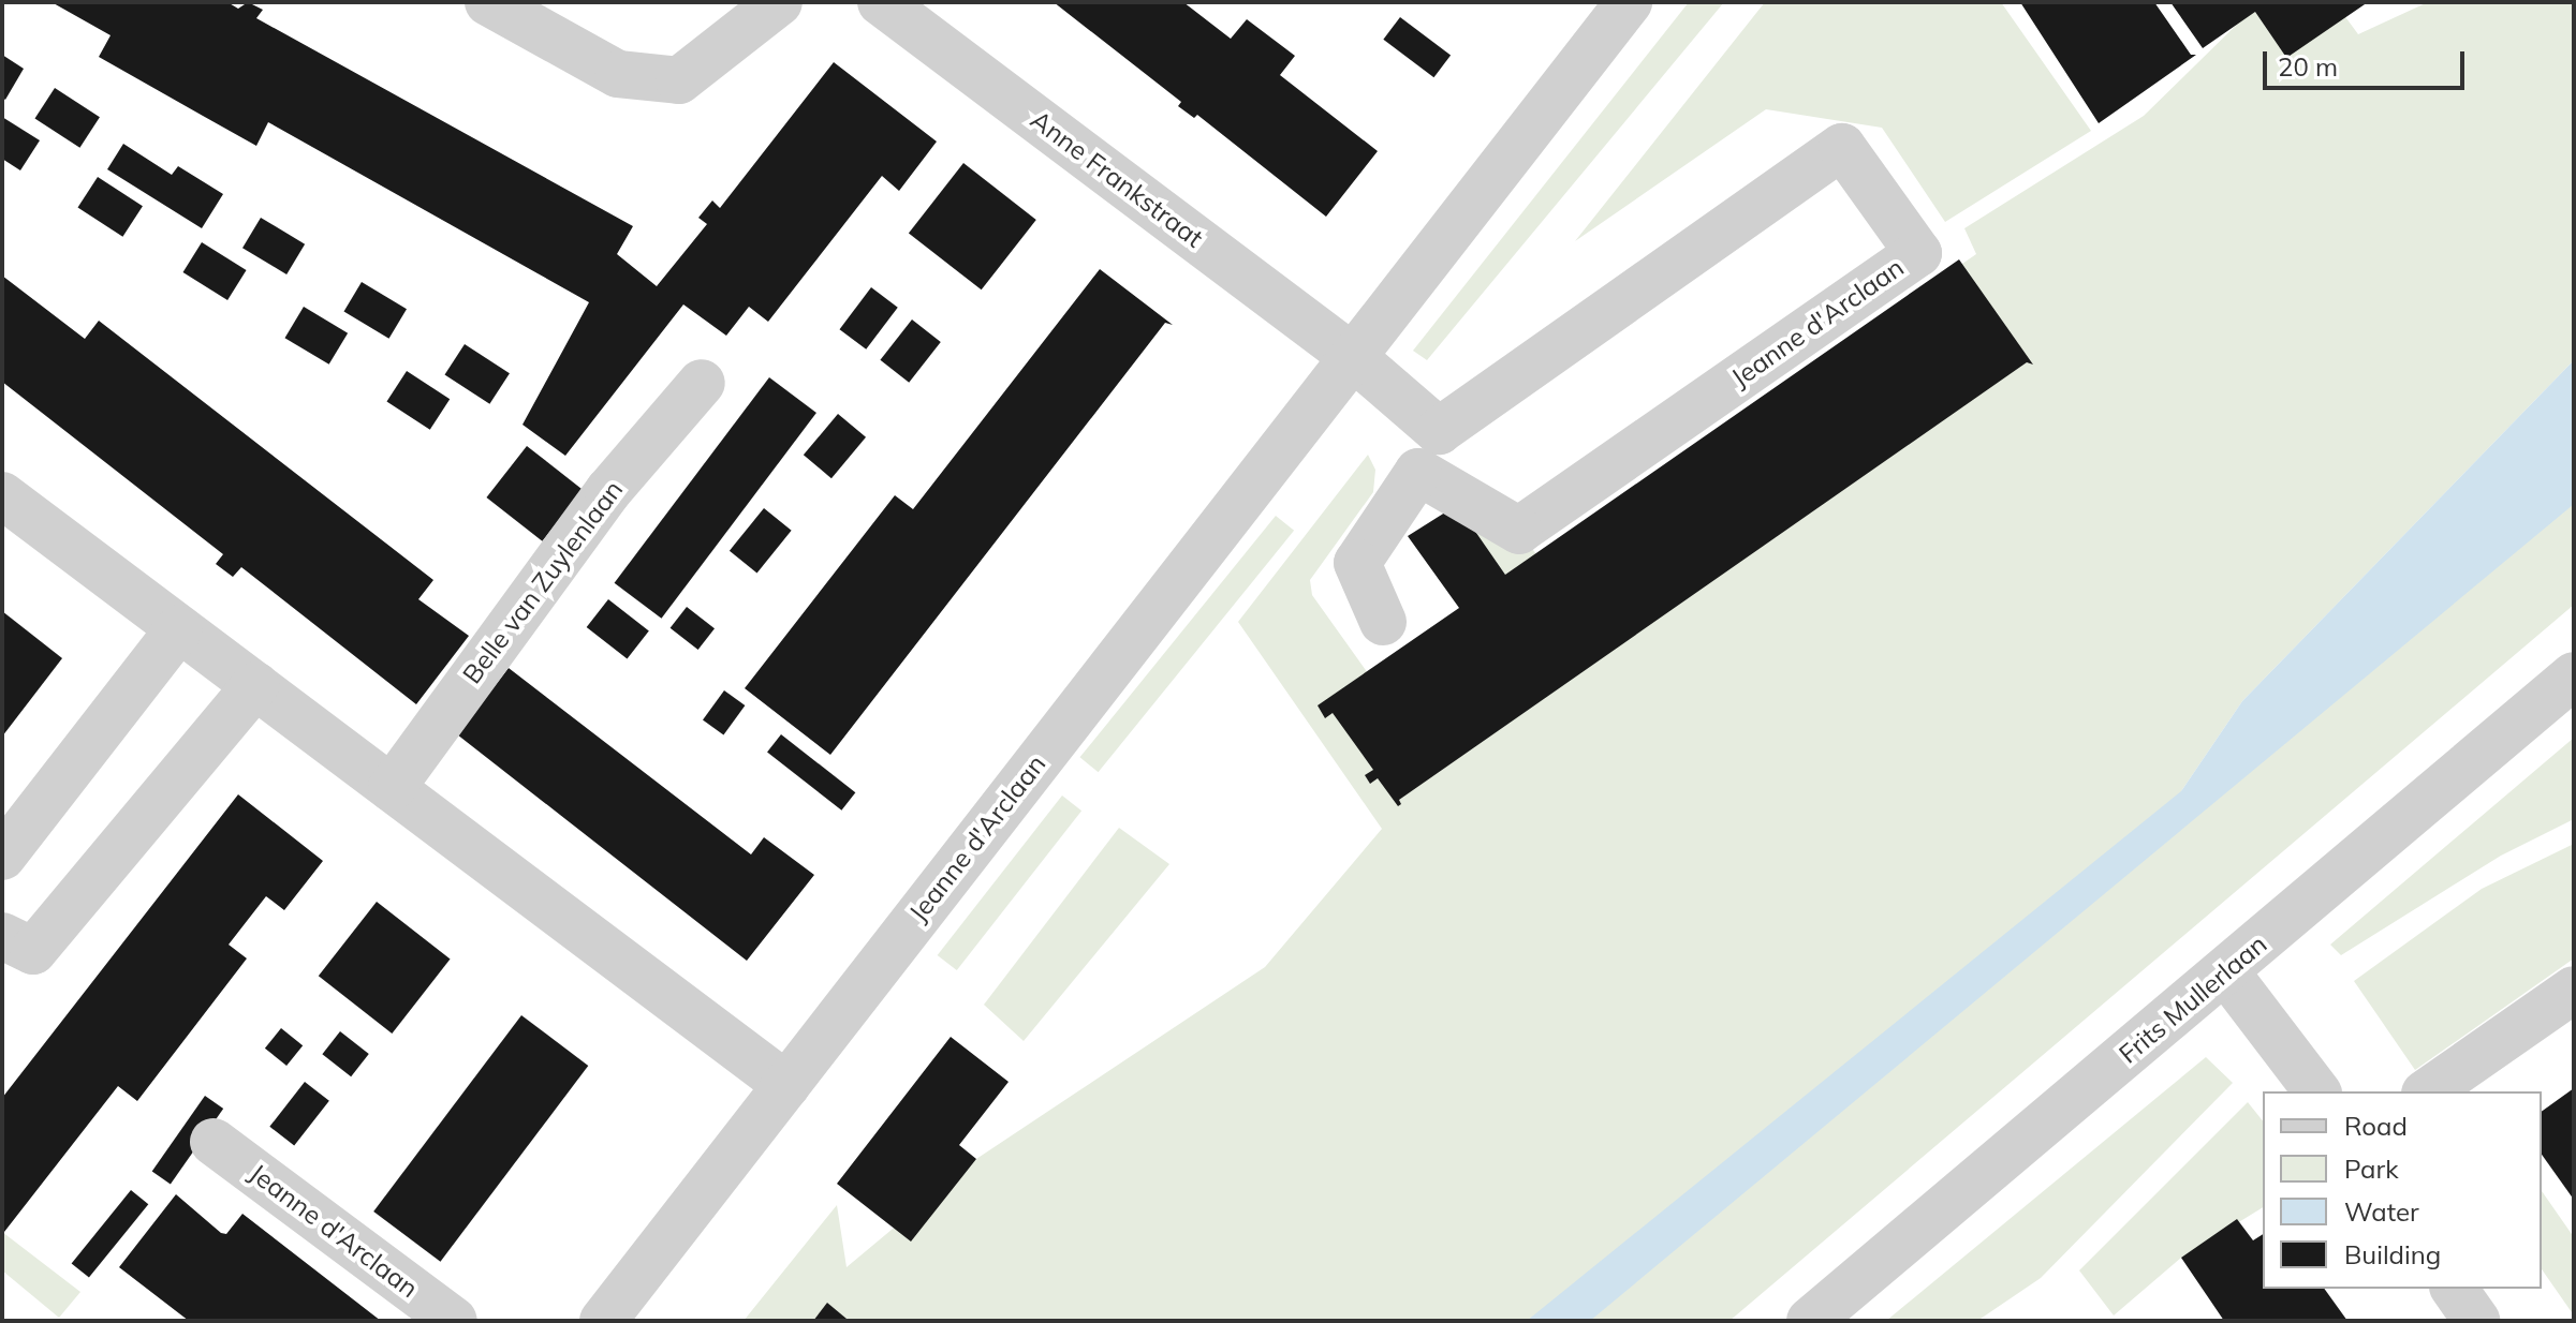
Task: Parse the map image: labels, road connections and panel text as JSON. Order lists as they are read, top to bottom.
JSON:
{
  "streets": {
    "street": [
      "Anne Frankstraat",
      "Jeanne d'Arclaan",
      "Belle van Zuylenlaan",
      "Frits Mullerlaan"
    ]
  },
  "crossings": [
    ["Anne Frankstraat", "Jeanne d'Arclaan"]
  ],
  "legend": [
    "Road",
    "Park",
    "Water",
    "Building"
  ],
  "scale_bar": "20 m"
}
